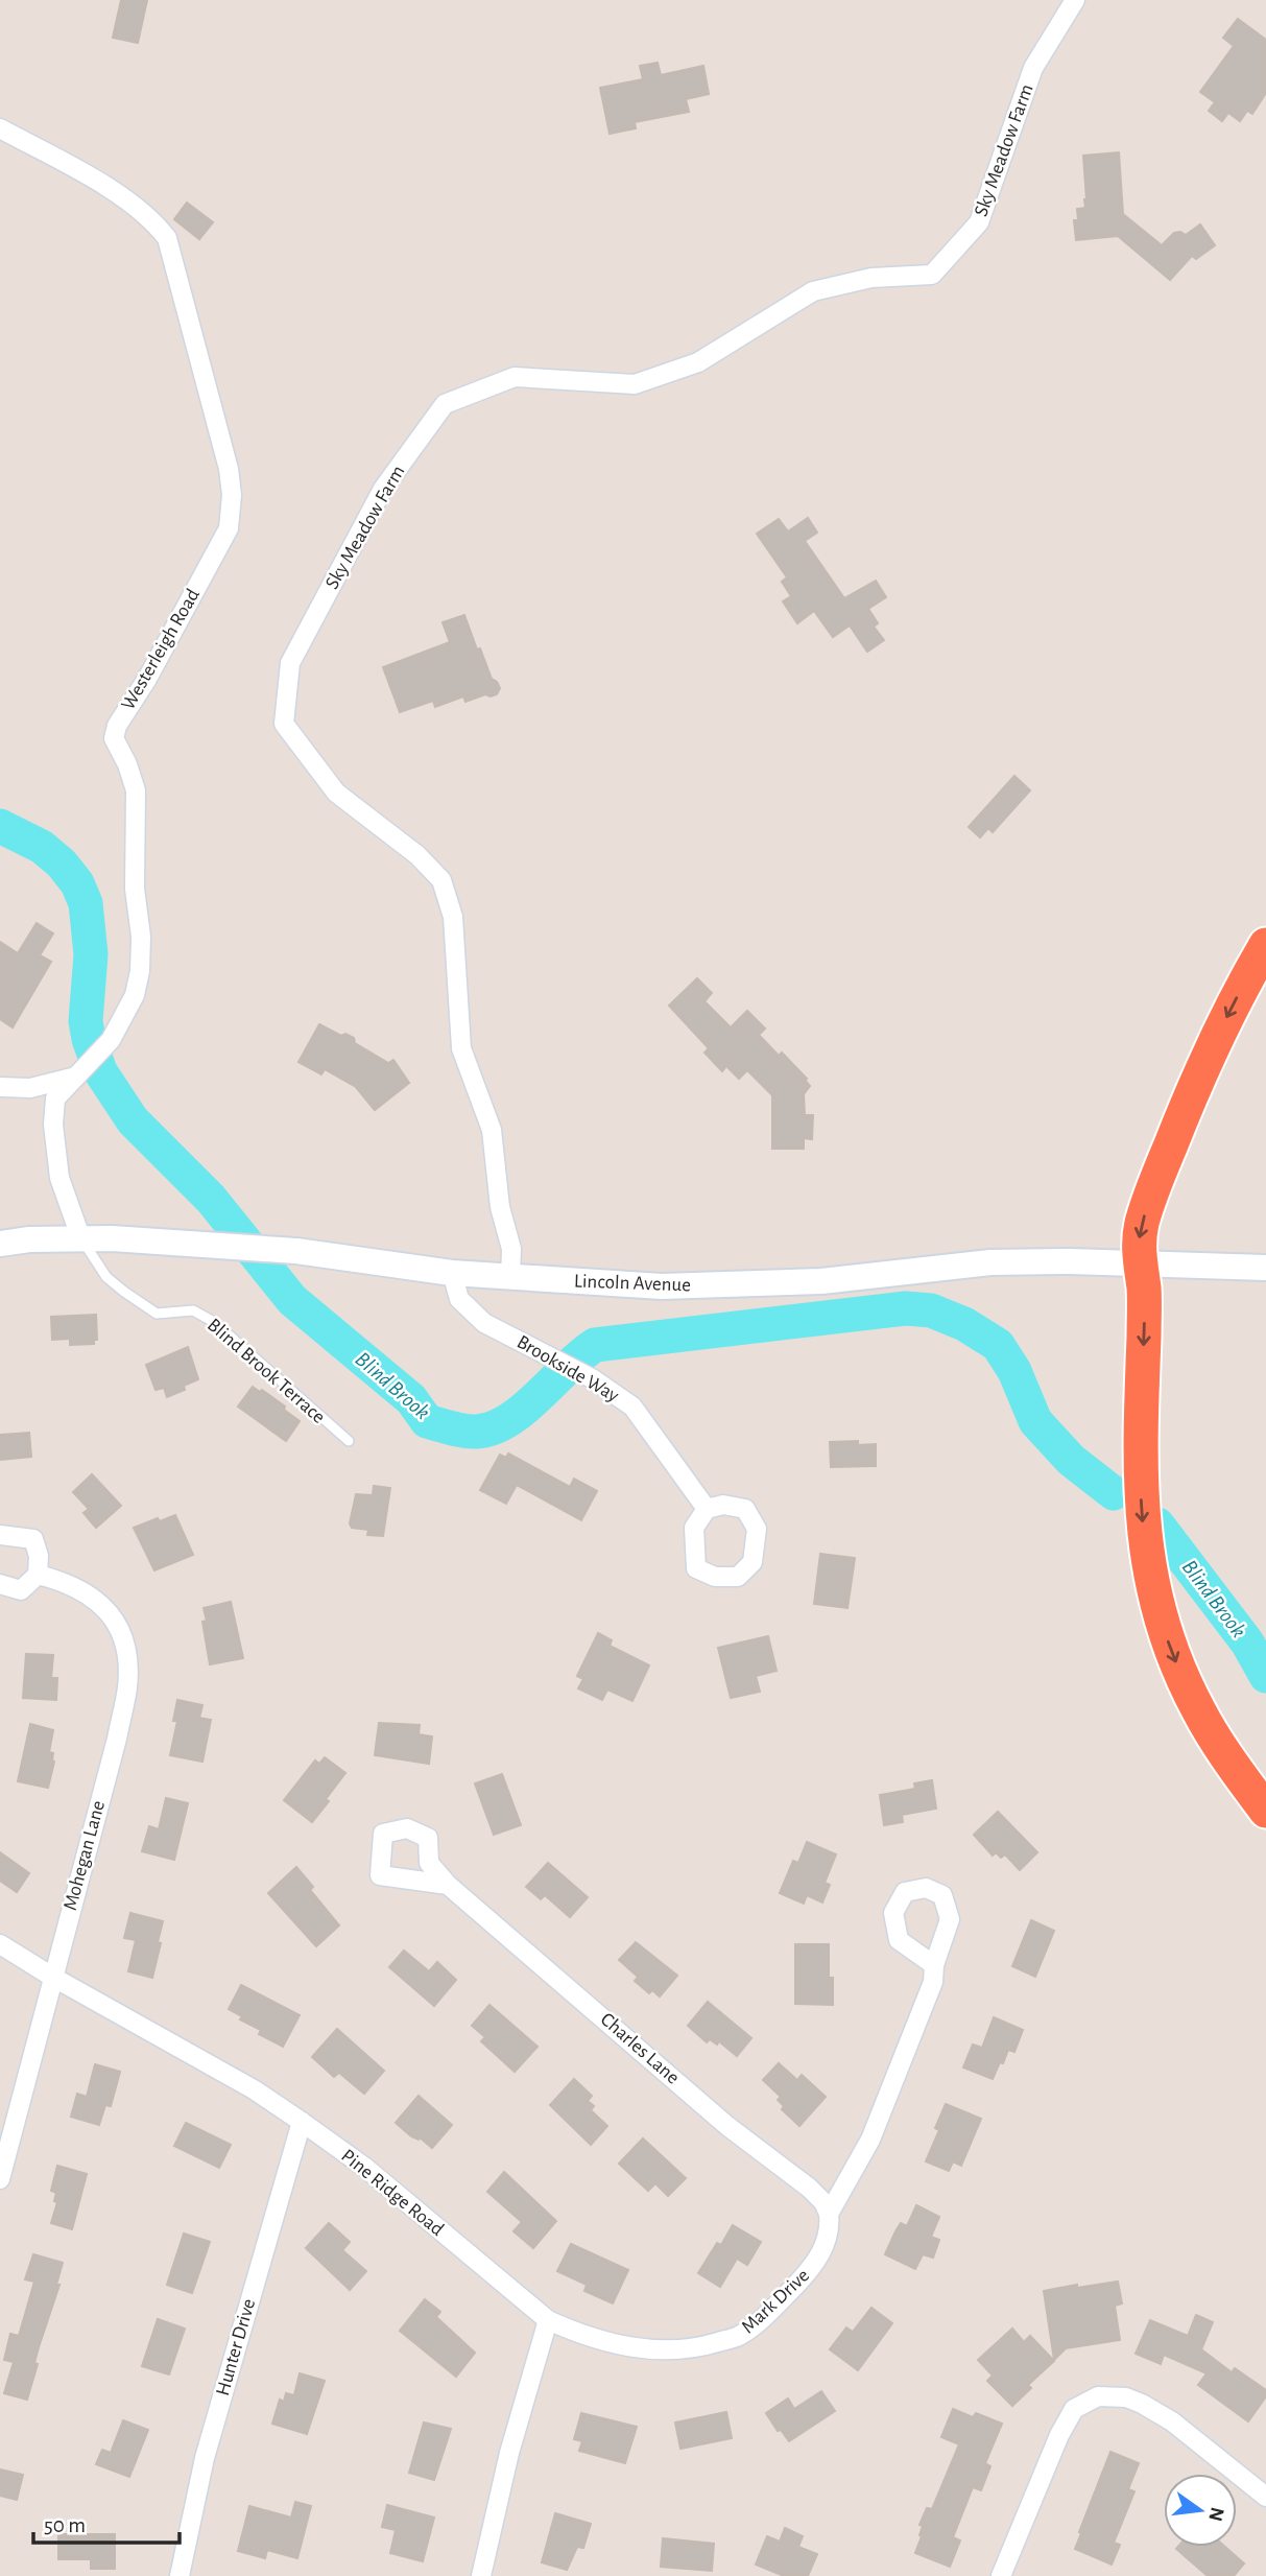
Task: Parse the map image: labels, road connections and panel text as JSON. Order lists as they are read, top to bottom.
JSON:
{
  "streets": {
    "street": [
      "Sky Meadow Farm",
      "Westerleigh Road",
      "Lincoln Avenue",
      "Brookside Way",
      "Mohegan Lane",
      "Charles Lane",
      "Pine Ridge Road",
      "Mark Drive",
      "Hunter Drive"
    ],
    "lane": ["Blind Brook Terrace"]
  },
  "crossings": [
    ["Sky Meadow Farm", "Lincoln Avenue"],
    ["Westerleigh Road", "Lincoln Avenue"],
    ["Westerleigh Road", "Blind Brook Terrace"],
    ["Lincoln Avenue", "Brookside Way"],
    ["Lincoln Avenue", "Blind Brook Terrace"],
    ["Mohegan Lane", "Pine Ridge Road"],
    ["Charles Lane", "Mark Drive"],
    ["Pine Ridge Road", "Mark Drive"],
    ["Pine Ridge Road", "Hunter Drive"]
  ],
  "water": ["Blind Brook"],
  "scale_bar": "50 m",
  "north": "right"
}
